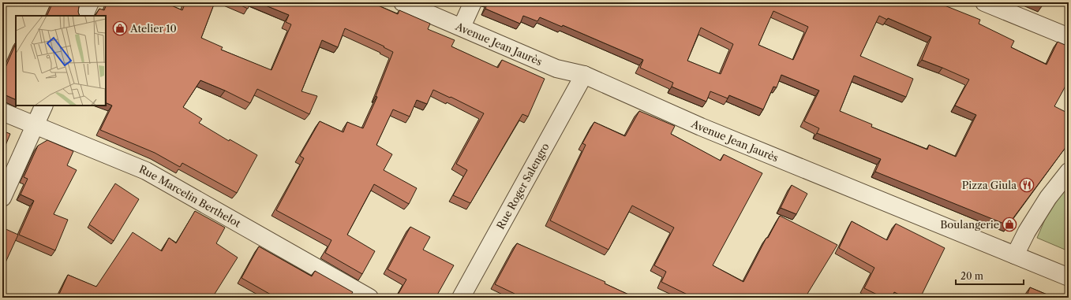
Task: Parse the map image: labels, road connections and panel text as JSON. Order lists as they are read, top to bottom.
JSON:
{
  "streets": {
    "street": ["Avenue Jean Jaurès", "Rue Roger Salengro", "Rue Marcelin Berthelot"]
  },
  "crossings": [
    ["Avenue Jean Jaurès", "Rue Roger Salengro"]
  ],
  "places": {
    "shop": ["Atelier 10", "Boulangerie"],
    "restaurant": ["Pizza Giula"]
  },
  "scale_bar": "20 m"
}
